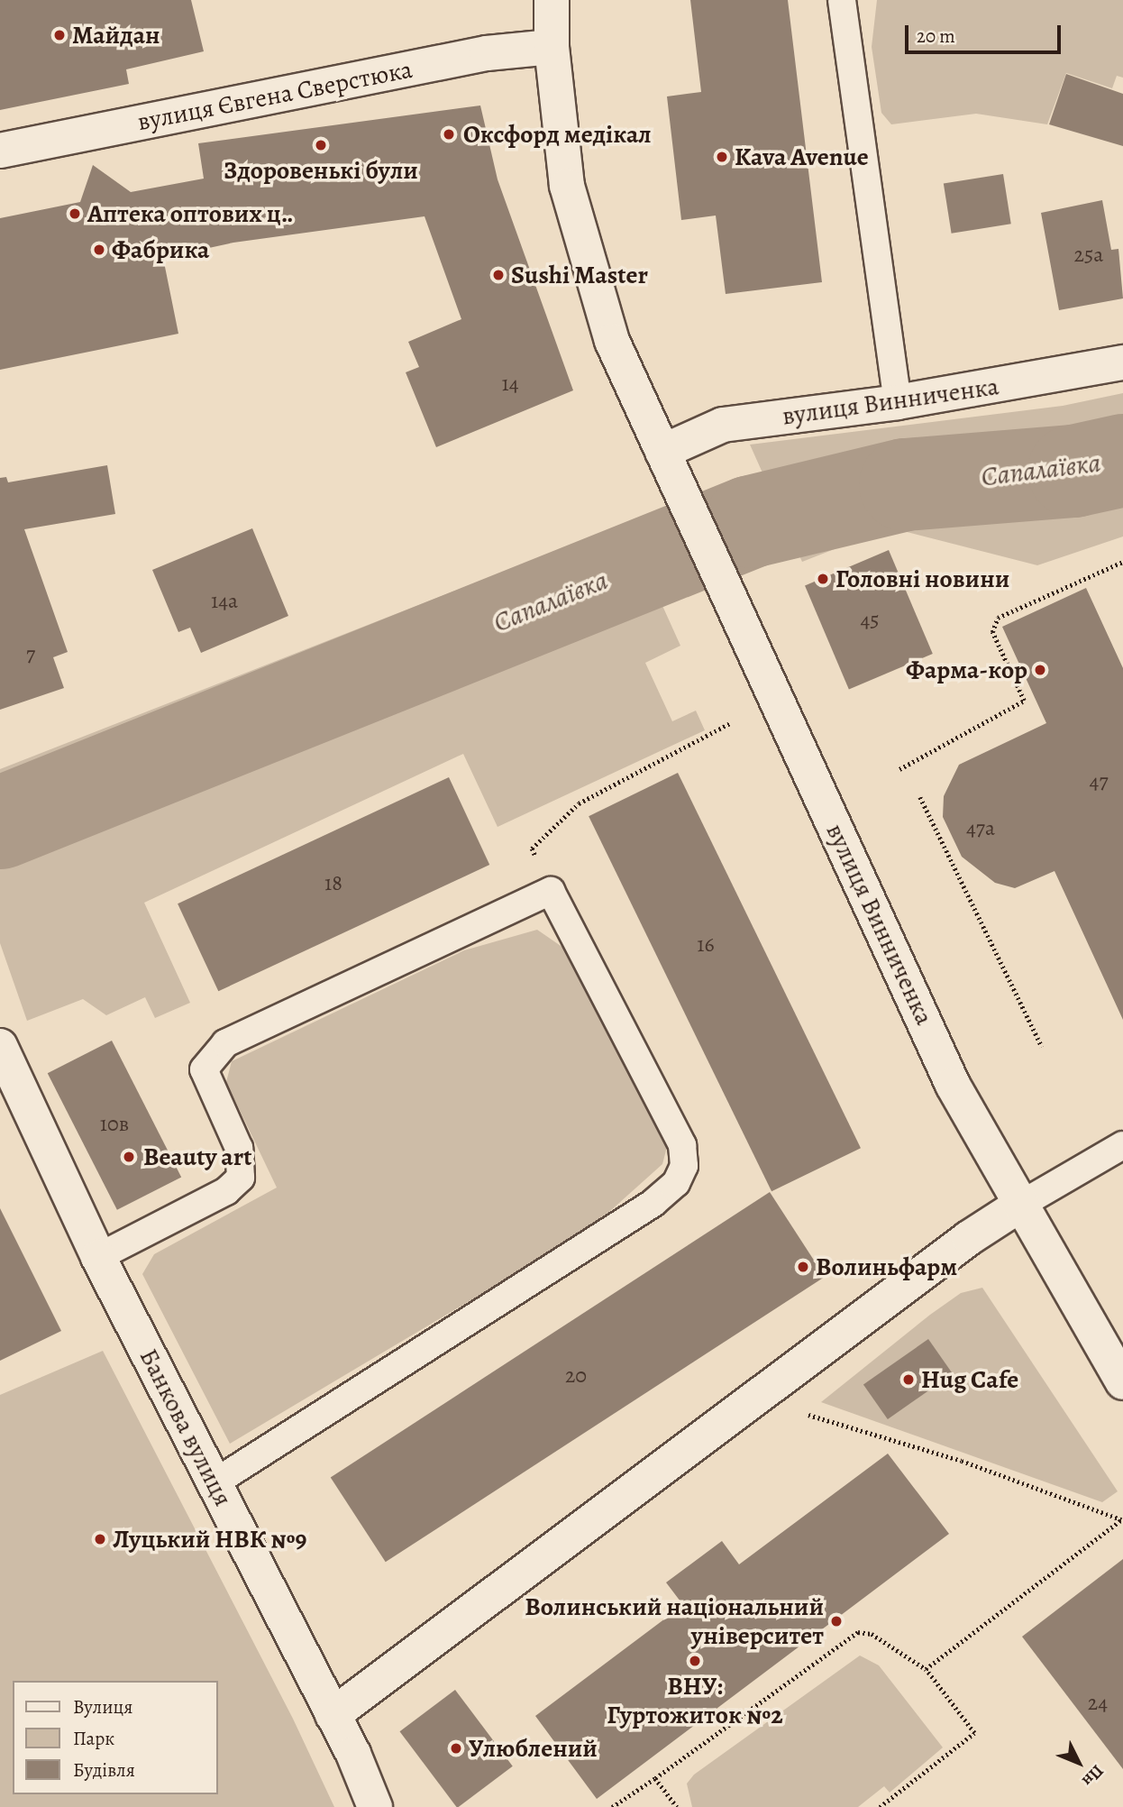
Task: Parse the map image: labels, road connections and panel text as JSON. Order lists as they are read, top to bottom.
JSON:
{
  "streets": {
    "street": ["вулиця Євгена Сверстюка", "вулиця Винниченка", "Банкова вулиця"]
  },
  "crossings": [
    ["вулиця Євгена Сверстюка", "вулиця Винниченка"]
  ],
  "water": ["Сапалаївка"],
  "places": [
    "Майдан",
    "Оксфорд медікал",
    "Здоровенькі були",
    "Kava Avenue",
    "Аптека оптових ц‥",
    "Фабрика",
    "Sushi Master",
    "Головні новини",
    "Фарма-кор",
    "Beauty art",
    "Волиньфарм",
    "Hug Cafe",
    "Луцький НВК №9",
    "Волинський національний університет",
    "ВНУ: Гуртожиток №2",
    "Улюблений"
  ],
  "house_numbers": [
    "25а",
    "14",
    "14а",
    "45",
    "7",
    "47",
    "47а",
    "18",
    "16",
    "10в",
    "20",
    "24"
  ],
  "legend": ["Вулиця", "Парк", "Будівля"],
  "scale_bar": "20 m",
  "north": "bottom right"
}
